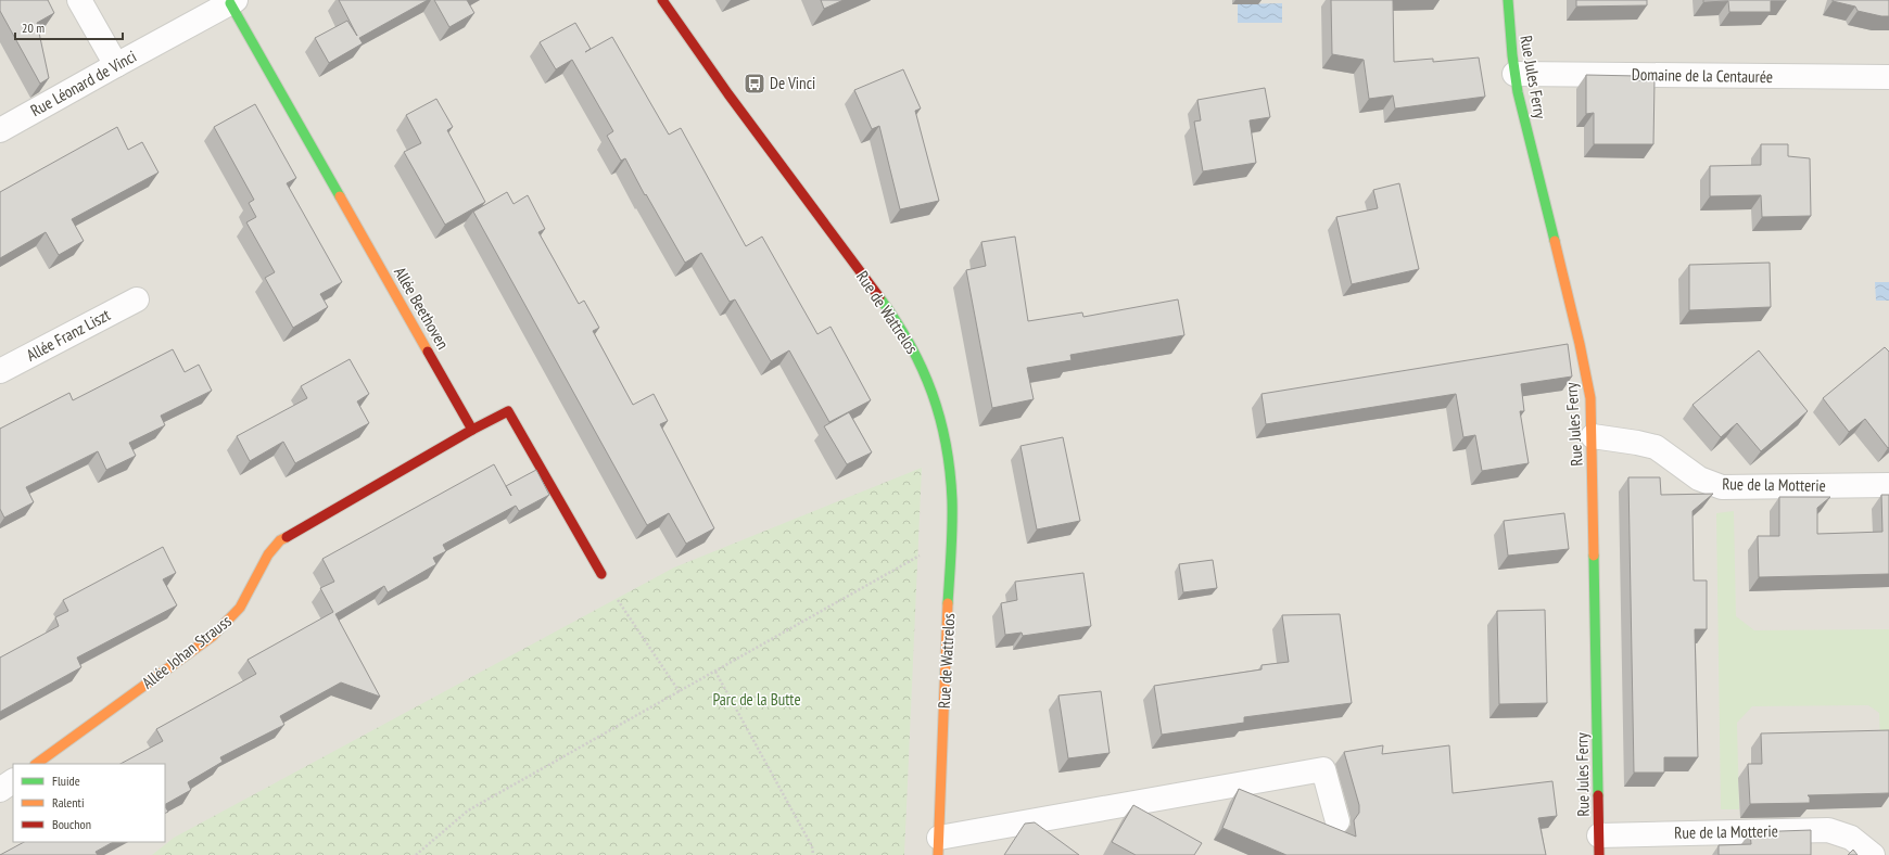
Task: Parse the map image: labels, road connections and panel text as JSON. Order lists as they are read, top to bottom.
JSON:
{
  "streets": {
    "street": [
      "Domaine de la Centaurée",
      "Rue Jules Ferry",
      "Rue Léonard de Vinci",
      "Allée Beethoven",
      "Rue de Wattrelos",
      "Allée Franz Liszt",
      "Rue de la Motterie",
      "Allée Johan Strauss"
    ]
  },
  "crossings": [
    ["Domaine de la Centaurée", "Rue Jules Ferry"],
    ["Rue Jules Ferry", "Rue de la Motterie"],
    ["Rue Léonard de Vinci", "Allée Beethoven"],
    ["Allée Beethoven", "Allée Johan Strauss"]
  ],
  "parks": ["Parc de la Butte"],
  "places": {
    "bus stop": ["De Vinci"]
  },
  "legend": ["Fluide", "Ralenti", "Bouchon"],
  "scale_bar": "20 m"
}
